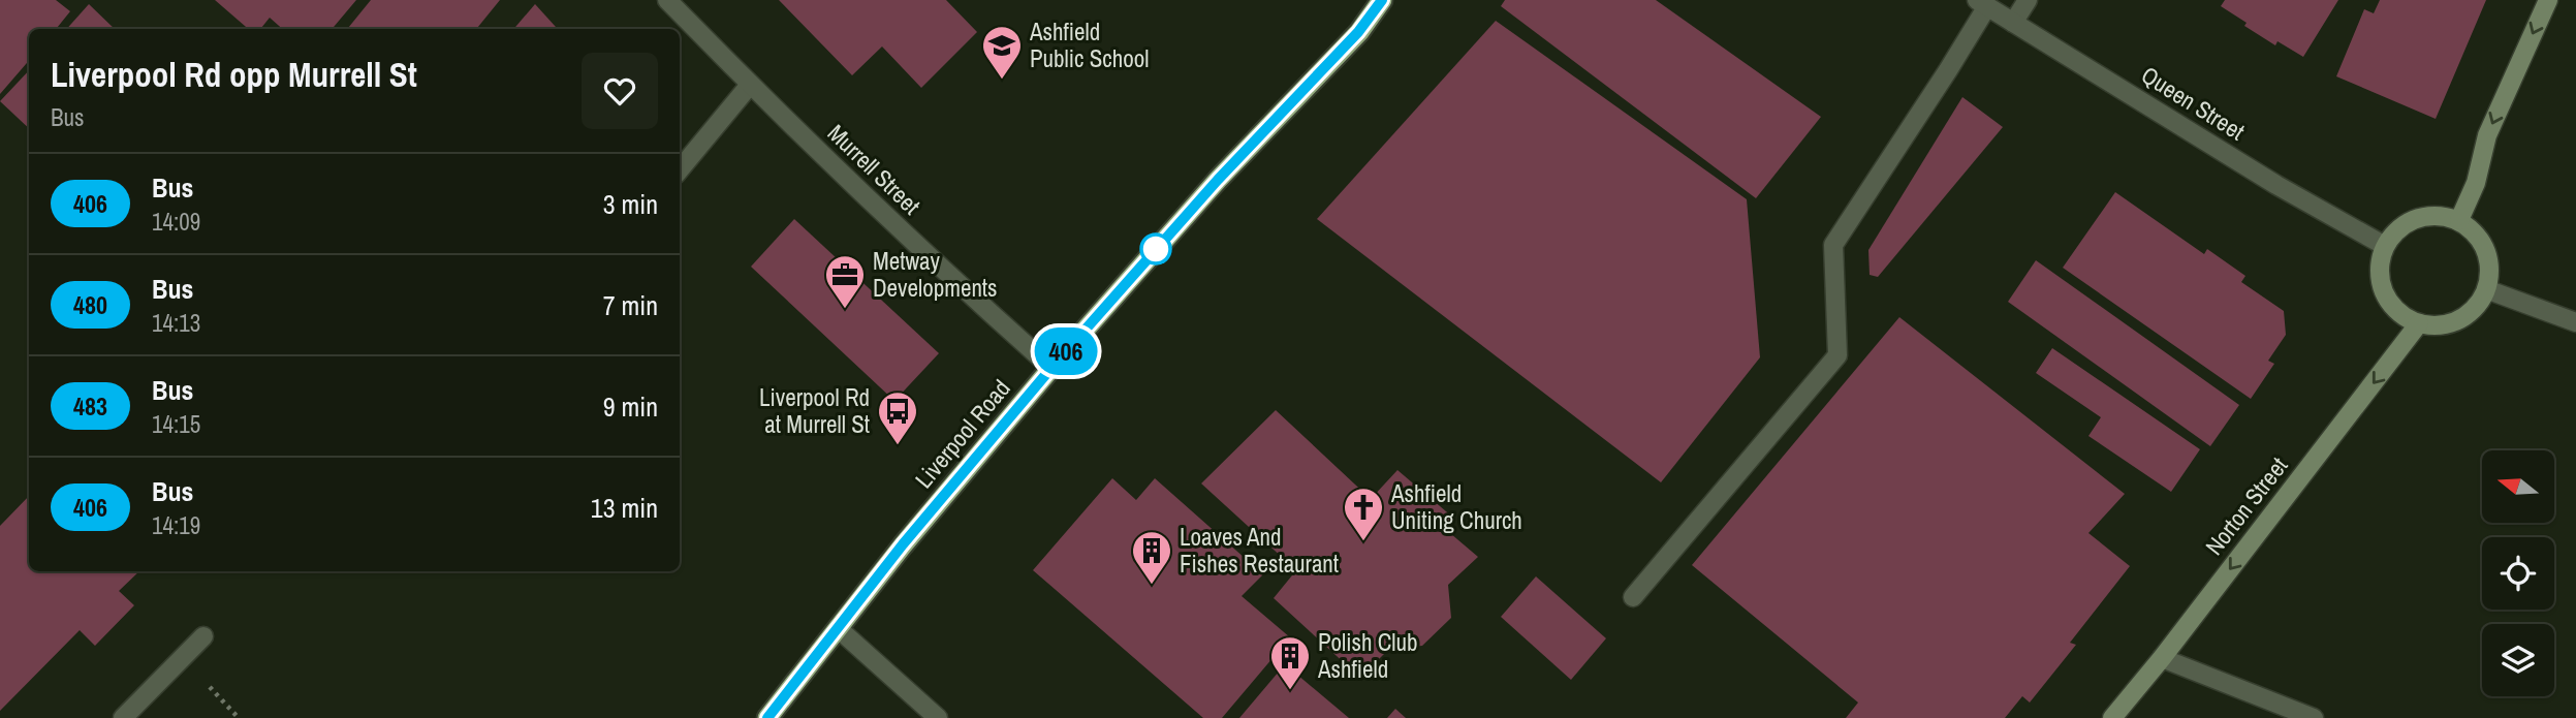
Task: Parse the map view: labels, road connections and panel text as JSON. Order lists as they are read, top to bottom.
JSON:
{
  "streets": {
    "highway": ["Liverpool Road"],
    "main road": ["Norton Street"],
    "street": ["Queen Street", "Murrell Street"]
  },
  "crossings": [
    ["Queen Street", "Norton Street"],
    ["Murrell Street", "Liverpool Road"]
  ],
  "one_way": ["Norton Street"],
  "places": {
    "school or university": ["Ashfield Public School"],
    "office": ["Metway Developments"],
    "bus stop": ["Liverpool Rd at Murrell St"],
    "church": ["Ashfield Uniting Church"],
    "building": ["Loaves And Fishes Restaurant", "Polish Club Ashfield"]
  },
  "lines": ["bus line 406"],
  "north": "left",
  "page": {
    "on_map": "406",
    "heading": ["Liverpool Rd opp Murrell St", "Bus"],
    "list": [
      {
        "mark": "406",
        "name": "Bus",
        "note": "14:09",
        "value": "3 min"
      },
      {
        "mark": "480",
        "name": "Bus",
        "note": "14:13",
        "value": "7 min"
      },
      {
        "mark": "483",
        "name": "Bus",
        "note": "14:15",
        "value": "9 min"
      },
      {
        "mark": "406",
        "name": "Bus",
        "note": "14:19",
        "value": "13 min"
      }
    ]
  }
}
